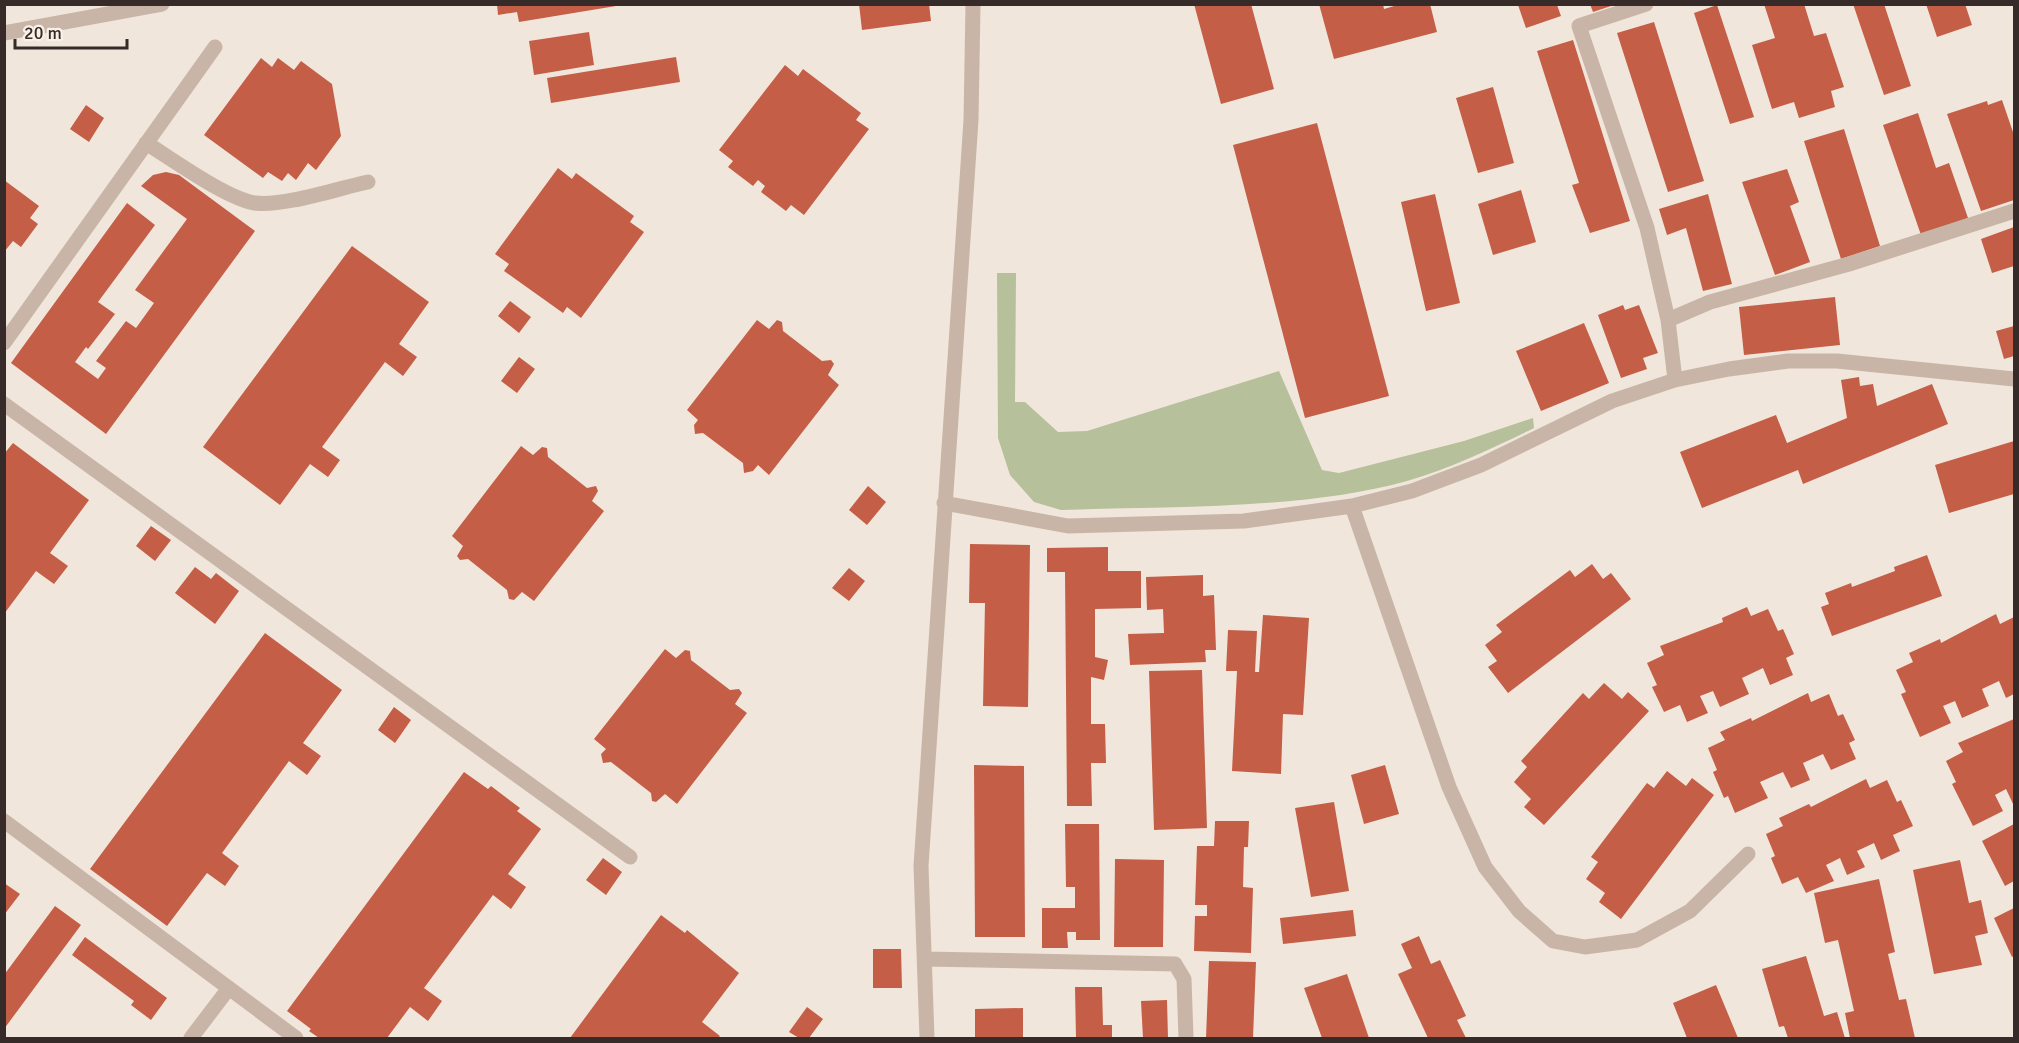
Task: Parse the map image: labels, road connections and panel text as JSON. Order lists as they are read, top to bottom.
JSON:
{
  "scale_bar": "20 m"
}
